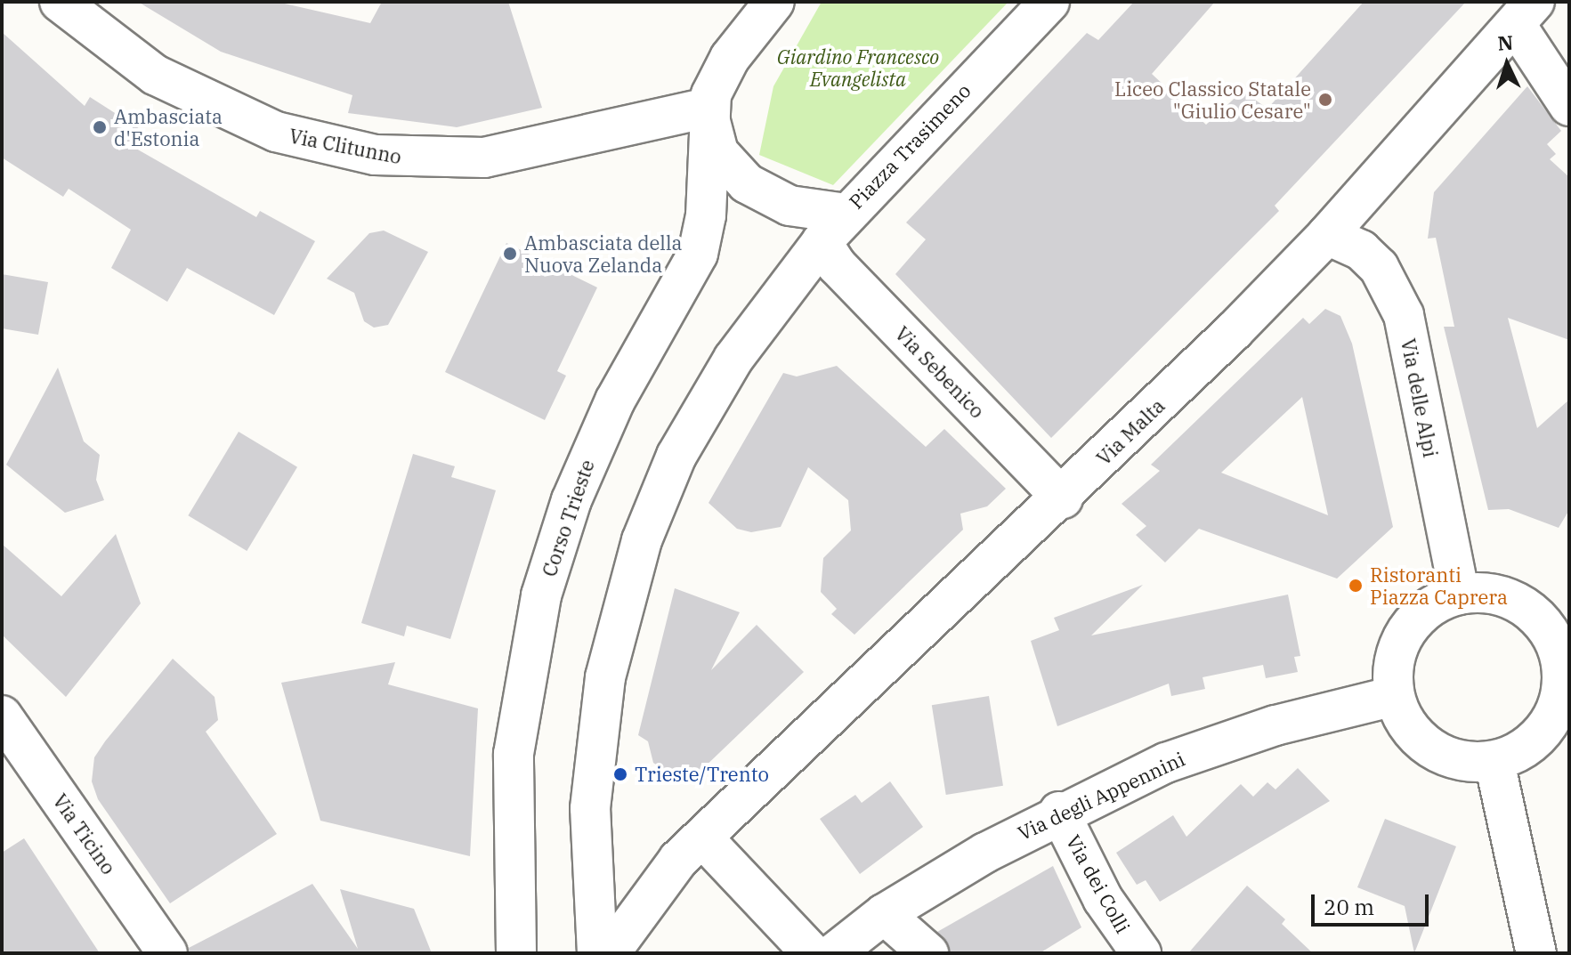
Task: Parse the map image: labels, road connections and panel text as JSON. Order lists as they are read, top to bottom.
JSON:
{
  "streets": {
    "street": [
      "Via Clitunno",
      "Piazza Trasimeno",
      "Via Sebenico",
      "Via delle Alpi",
      "Via Malta",
      "Corso Trieste",
      "Via degli Appennini",
      "Via Ticino",
      "Via dei Colli"
    ]
  },
  "crossings": [
    ["Via Clitunno", "Piazza Trasimeno"],
    ["Via Clitunno", "Corso Trieste"],
    ["Piazza Trasimeno", "Via Sebenico"],
    ["Piazza Trasimeno", "Corso Trieste"],
    ["Via Sebenico", "Via Malta"],
    ["Via delle Alpi", "Via Malta"],
    ["Via delle Alpi", "Via degli Appennini"],
    ["Via degli Appennini", "Via dei Colli"]
  ],
  "parks": ["Giardino Francesco Evangelista"],
  "places": [
    "Liceo Classico Statale \"Giulio Cesare\"",
    "Ambasciata d'Estonia",
    "Ambasciata della Nuova Zelanda",
    "Ristoranti Piazza Caprera",
    "Trieste/Trento"
  ],
  "scale_bar": "20 m",
  "north": "top"
}
